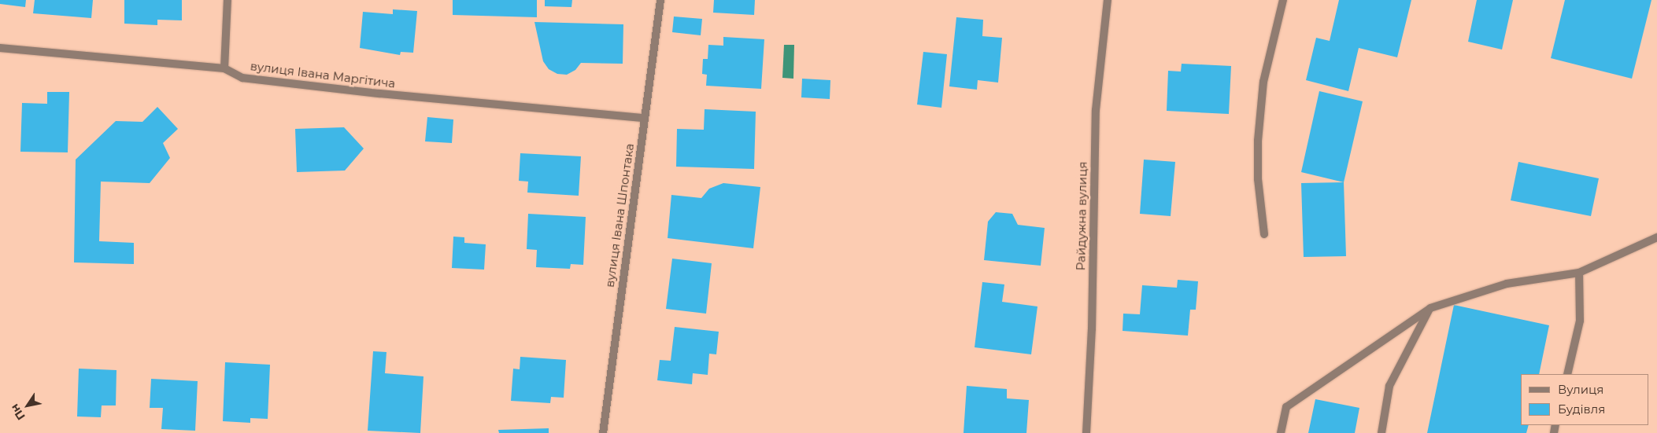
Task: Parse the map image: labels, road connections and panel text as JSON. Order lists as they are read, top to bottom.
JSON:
{
  "streets": {
    "street": ["вулиця Івана Маргітича", "вулиця Івана Шпонтака", "Райдужна вулиця"]
  },
  "crossings": [
    ["вулиця Івана Маргітича", "вулиця Івана Шпонтака"]
  ],
  "legend": ["Вулиця", "Будівля"],
  "north": "bottom left"
}
